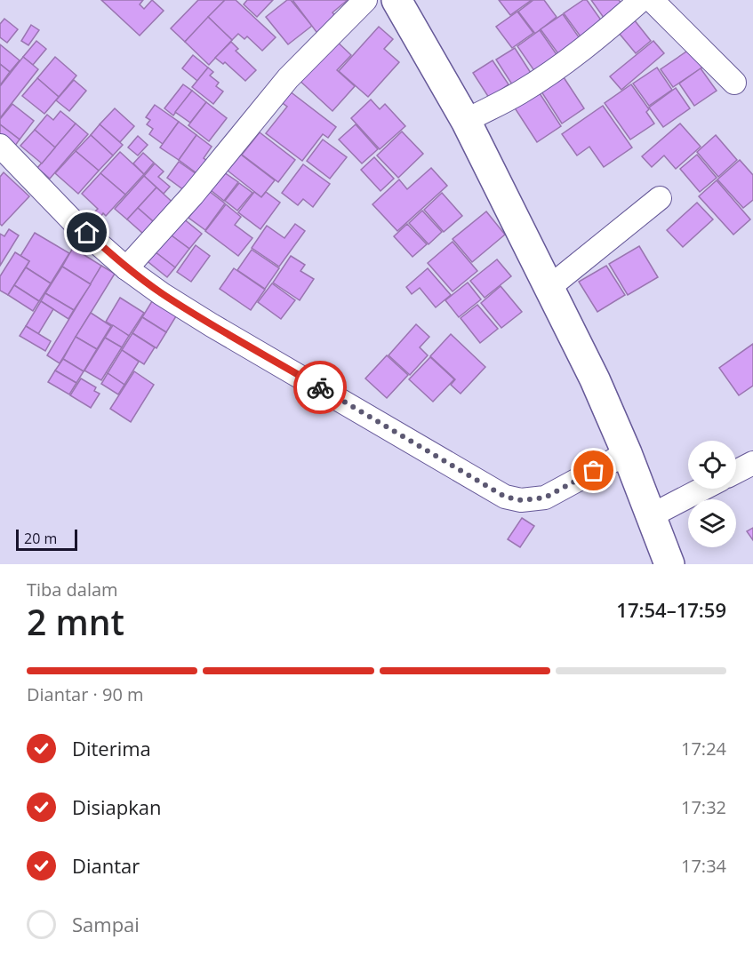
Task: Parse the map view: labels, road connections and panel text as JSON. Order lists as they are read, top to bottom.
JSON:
{
  "scale_bar": "20 m",
  "page": {
    "scale": "20 m",
    "heading": ["2 mnt", "Tiba dalam", "17:54–17:59"],
    "bar": "Diantar · 90 m",
    "list": [
      ["Diterima", "17:24"],
      ["Disiapkan", "17:32"],
      ["Diantar", "17:34"],
      "Sampai"
    ]
  }
}
